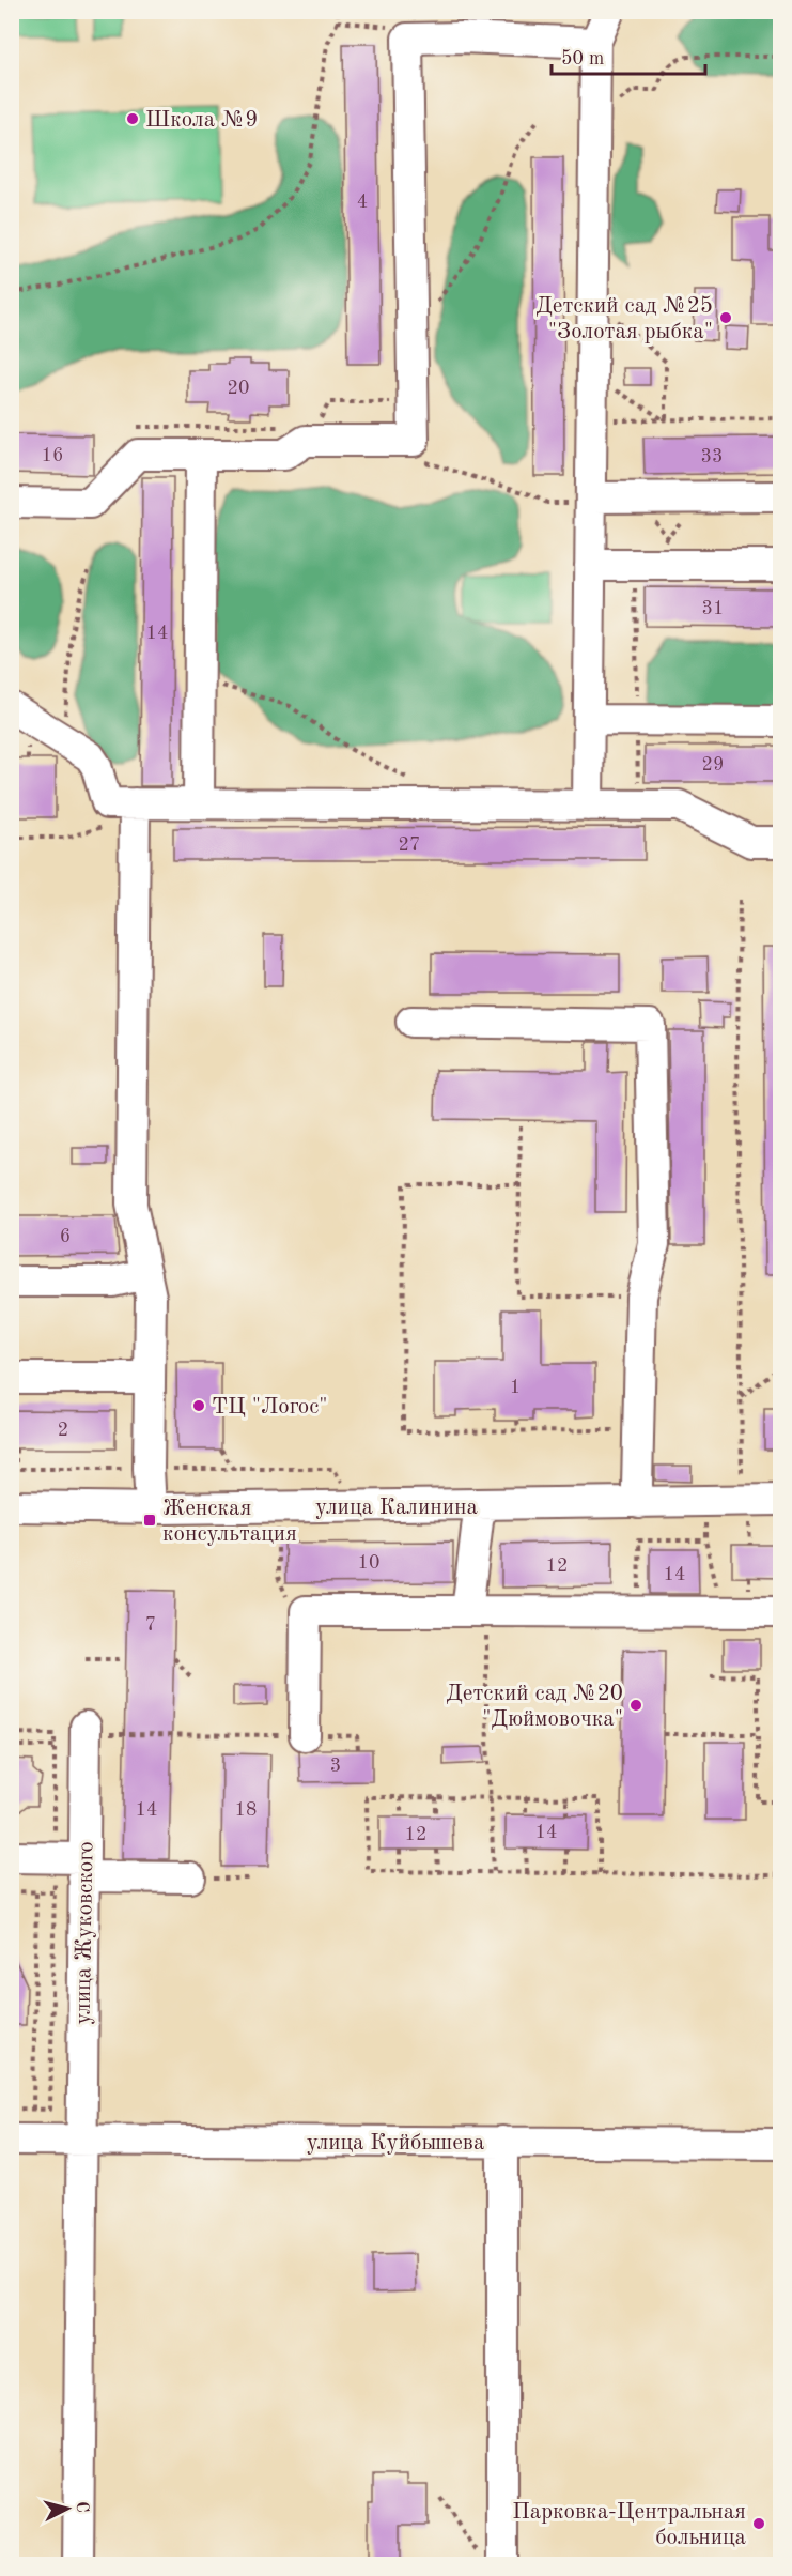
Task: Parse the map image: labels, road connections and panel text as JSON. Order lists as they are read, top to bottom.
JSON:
{
  "streets": {
    "street": ["улица Калинина", "улица Жуковского", "улица Куйбышева"]
  },
  "crossings": [
    ["улица Жуковского", "улица Куйбышева"]
  ],
  "places": {
    "other": [
      "Школа №9",
      "Детский сад №25 \"Золотая рыбка\"",
      "ТЦ \"Логос\"",
      "Детский сад №20 \"Дюймовочка\"",
      "Парковка-Центральная больница"
    ],
    "transit": ["Женская консультация"]
  },
  "house_numbers": [
    "4",
    "20",
    "16",
    "33",
    "31",
    "14",
    "29",
    "27",
    "6",
    "1",
    "2",
    "10",
    "12",
    "14",
    "7",
    "3",
    "14",
    "18",
    "14",
    "12"
  ],
  "scale_bar": "50 m",
  "north": "right"
}
